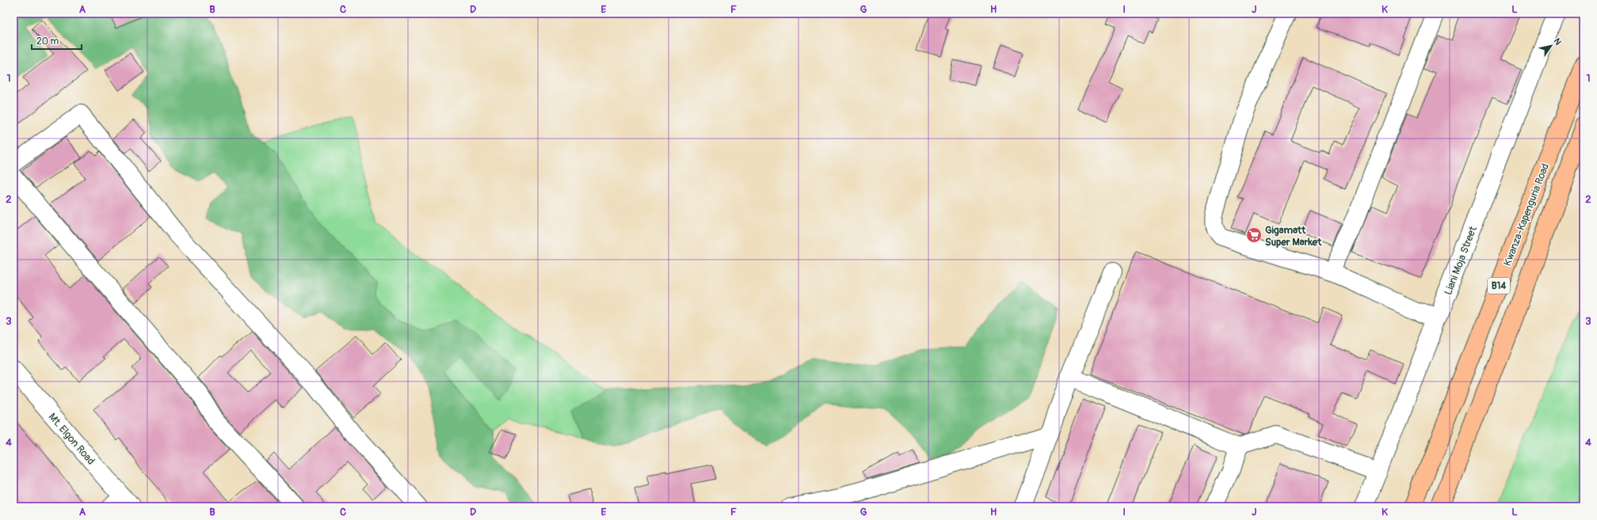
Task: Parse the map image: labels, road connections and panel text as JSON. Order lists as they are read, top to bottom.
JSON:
{
  "streets": {
    "highway": ["Kwanza-Kapenguria Road", "B14"],
    "street": ["Liani Moja Street", "Mt. Elgon Road"]
  },
  "places": {
    "supermarket": ["Gigamatt Super Market"]
  },
  "scale_bar": "20 m",
  "north": "top right",
  "grid": {
    "columns": [
      "A",
      "B",
      "C",
      "D",
      "E",
      "F",
      "G",
      "H",
      "I",
      "J",
      "K",
      "L"
    ],
    "rows": [
      "1",
      "2",
      "3",
      "4"
    ]
  }
}
